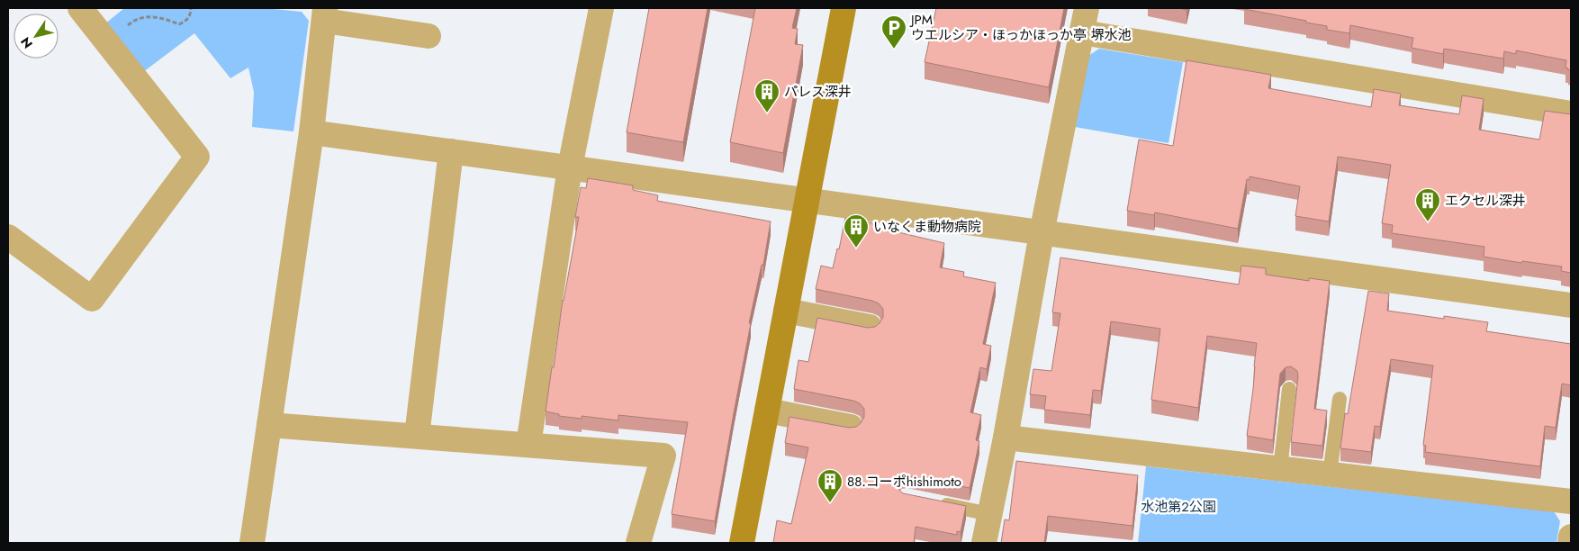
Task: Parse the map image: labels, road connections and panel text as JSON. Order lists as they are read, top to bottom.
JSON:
{
  "parks": ["水池第2公園"],
  "places": {
    "parking": ["JPM ウエルシア・ほっかほっか亭 堺水池"],
    "building": [
      "パレス深井",
      "エクセル深井",
      "いなくま動物病院",
      "88.コーポhishimoto"
    ]
  },
  "north": "bottom left"
}
